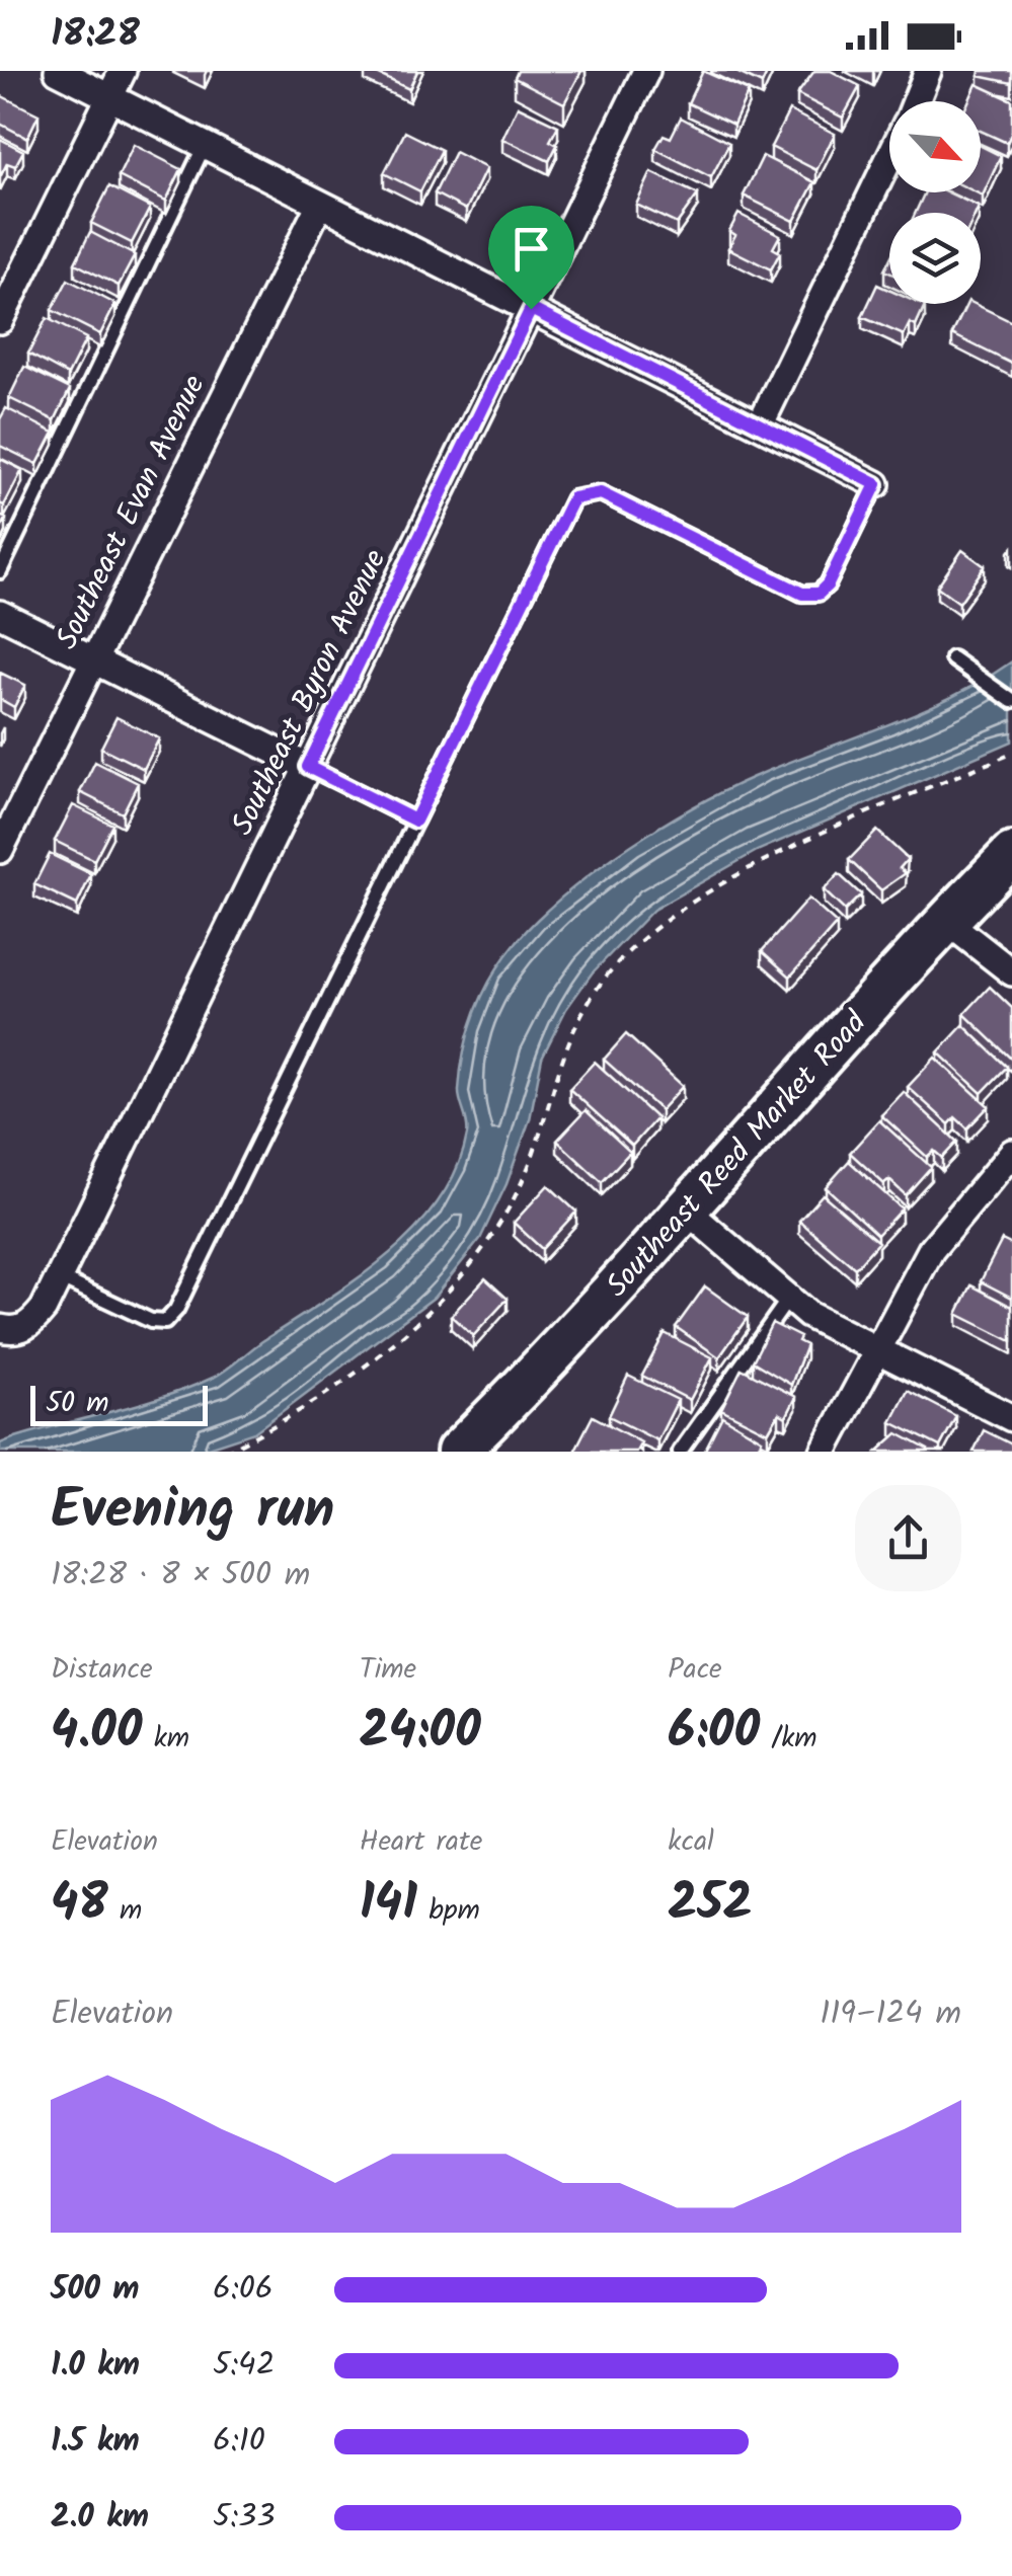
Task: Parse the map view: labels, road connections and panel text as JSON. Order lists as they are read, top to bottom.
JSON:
{
  "streets": {
    "main road": ["Southeast Reed Market Road"],
    "street": ["Southeast Evan Avenue", "Southeast Byron Avenue"]
  },
  "scale_bar": "50 m",
  "north": "bottom right",
  "page": {
    "status": "18:28",
    "scale": "50 m",
    "heading": ["Evening run", "18:28 · 8 × 500 m"],
    "stats": [
      ["Distance", "4.00 km"],
      ["Time", "24:00"],
      ["Pace", "6:00 /km"],
      ["Elevation", "48 m"],
      ["Heart rate", "141 bpm"],
      ["kcal", "252"]
    ],
    "chart": ["Elevation", "119–124 m"],
    "list": [
      {
        "name": "500 m",
        "note": "6:06"
      },
      {
        "name": "1.0 km",
        "note": "5:42"
      },
      {
        "name": "1.5 km",
        "note": "6:10"
      },
      {
        "name": "2.0 km",
        "note": "5:33"
      }
    ]
  }
}
